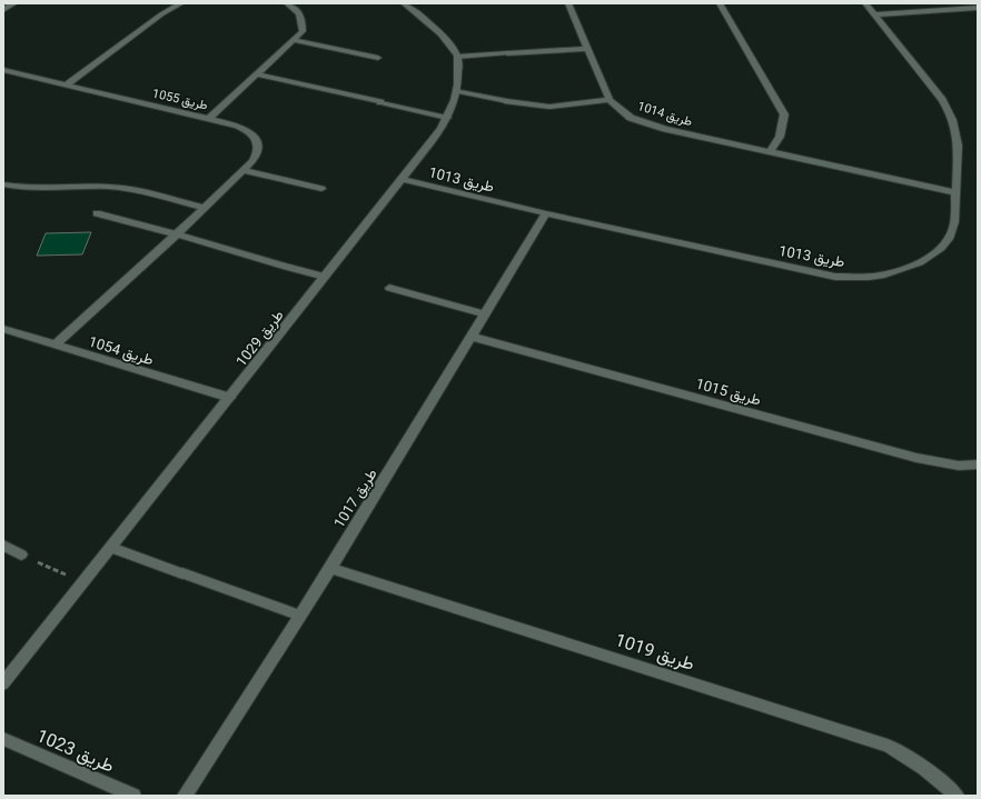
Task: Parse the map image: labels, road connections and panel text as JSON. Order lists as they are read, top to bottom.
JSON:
{
  "streets": {
    "street": [
      "طريق 1055",
      "طريق 1014",
      "طريق 1013",
      "طريق 1029",
      "طريق 1054",
      "طريق 1015",
      "طريق 1017",
      "طريق 1019",
      "طريق 1023"
    ]
  },
  "crossings": [
    ["طريق 1055", "طريق 1054"],
    ["طريق 1014", "طريق 1013"],
    ["طريق 1013", "طريق 1029"],
    ["طريق 1013", "طريق 1017"],
    ["طريق 1029", "طريق 1054"],
    ["طريق 1015", "طريق 1017"],
    ["طريق 1017", "طريق 1019"]
  ]
}
